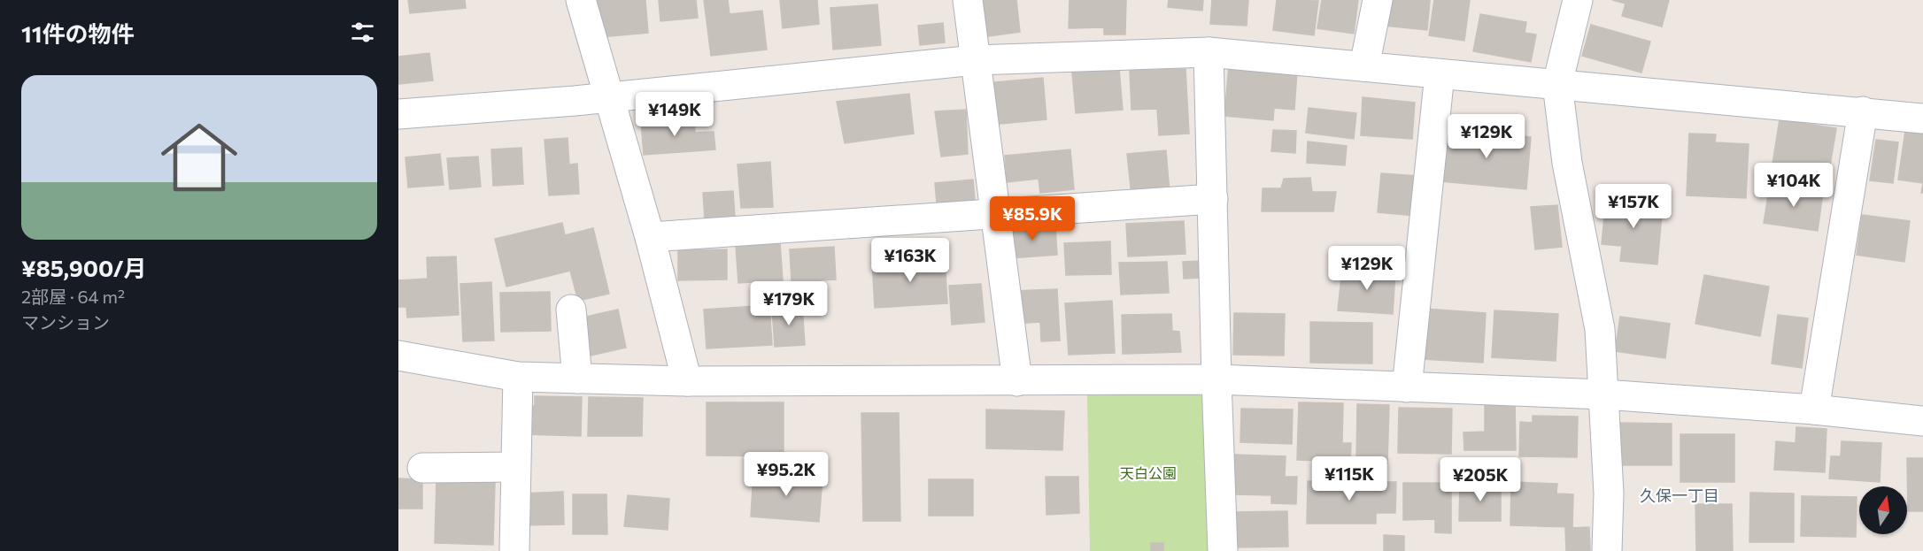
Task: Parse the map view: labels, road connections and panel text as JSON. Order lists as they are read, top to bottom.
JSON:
{
  "districts": ["久保一丁目"],
  "parks": ["天白公園"],
  "north": "top",
  "page": {
    "heading": "11件の物件",
    "list": [
      {
        "name": "¥85,900/月",
        "note": "2部屋 · 64 m² · マンション"
      }
    ],
    "price": [
      "¥149K",
      "¥129K",
      "¥104K",
      "¥157K",
      "¥85.9K",
      "¥163K",
      "¥129K",
      "¥179K",
      "¥95.2K",
      "¥115K",
      "¥205K"
    ]
  }
}
